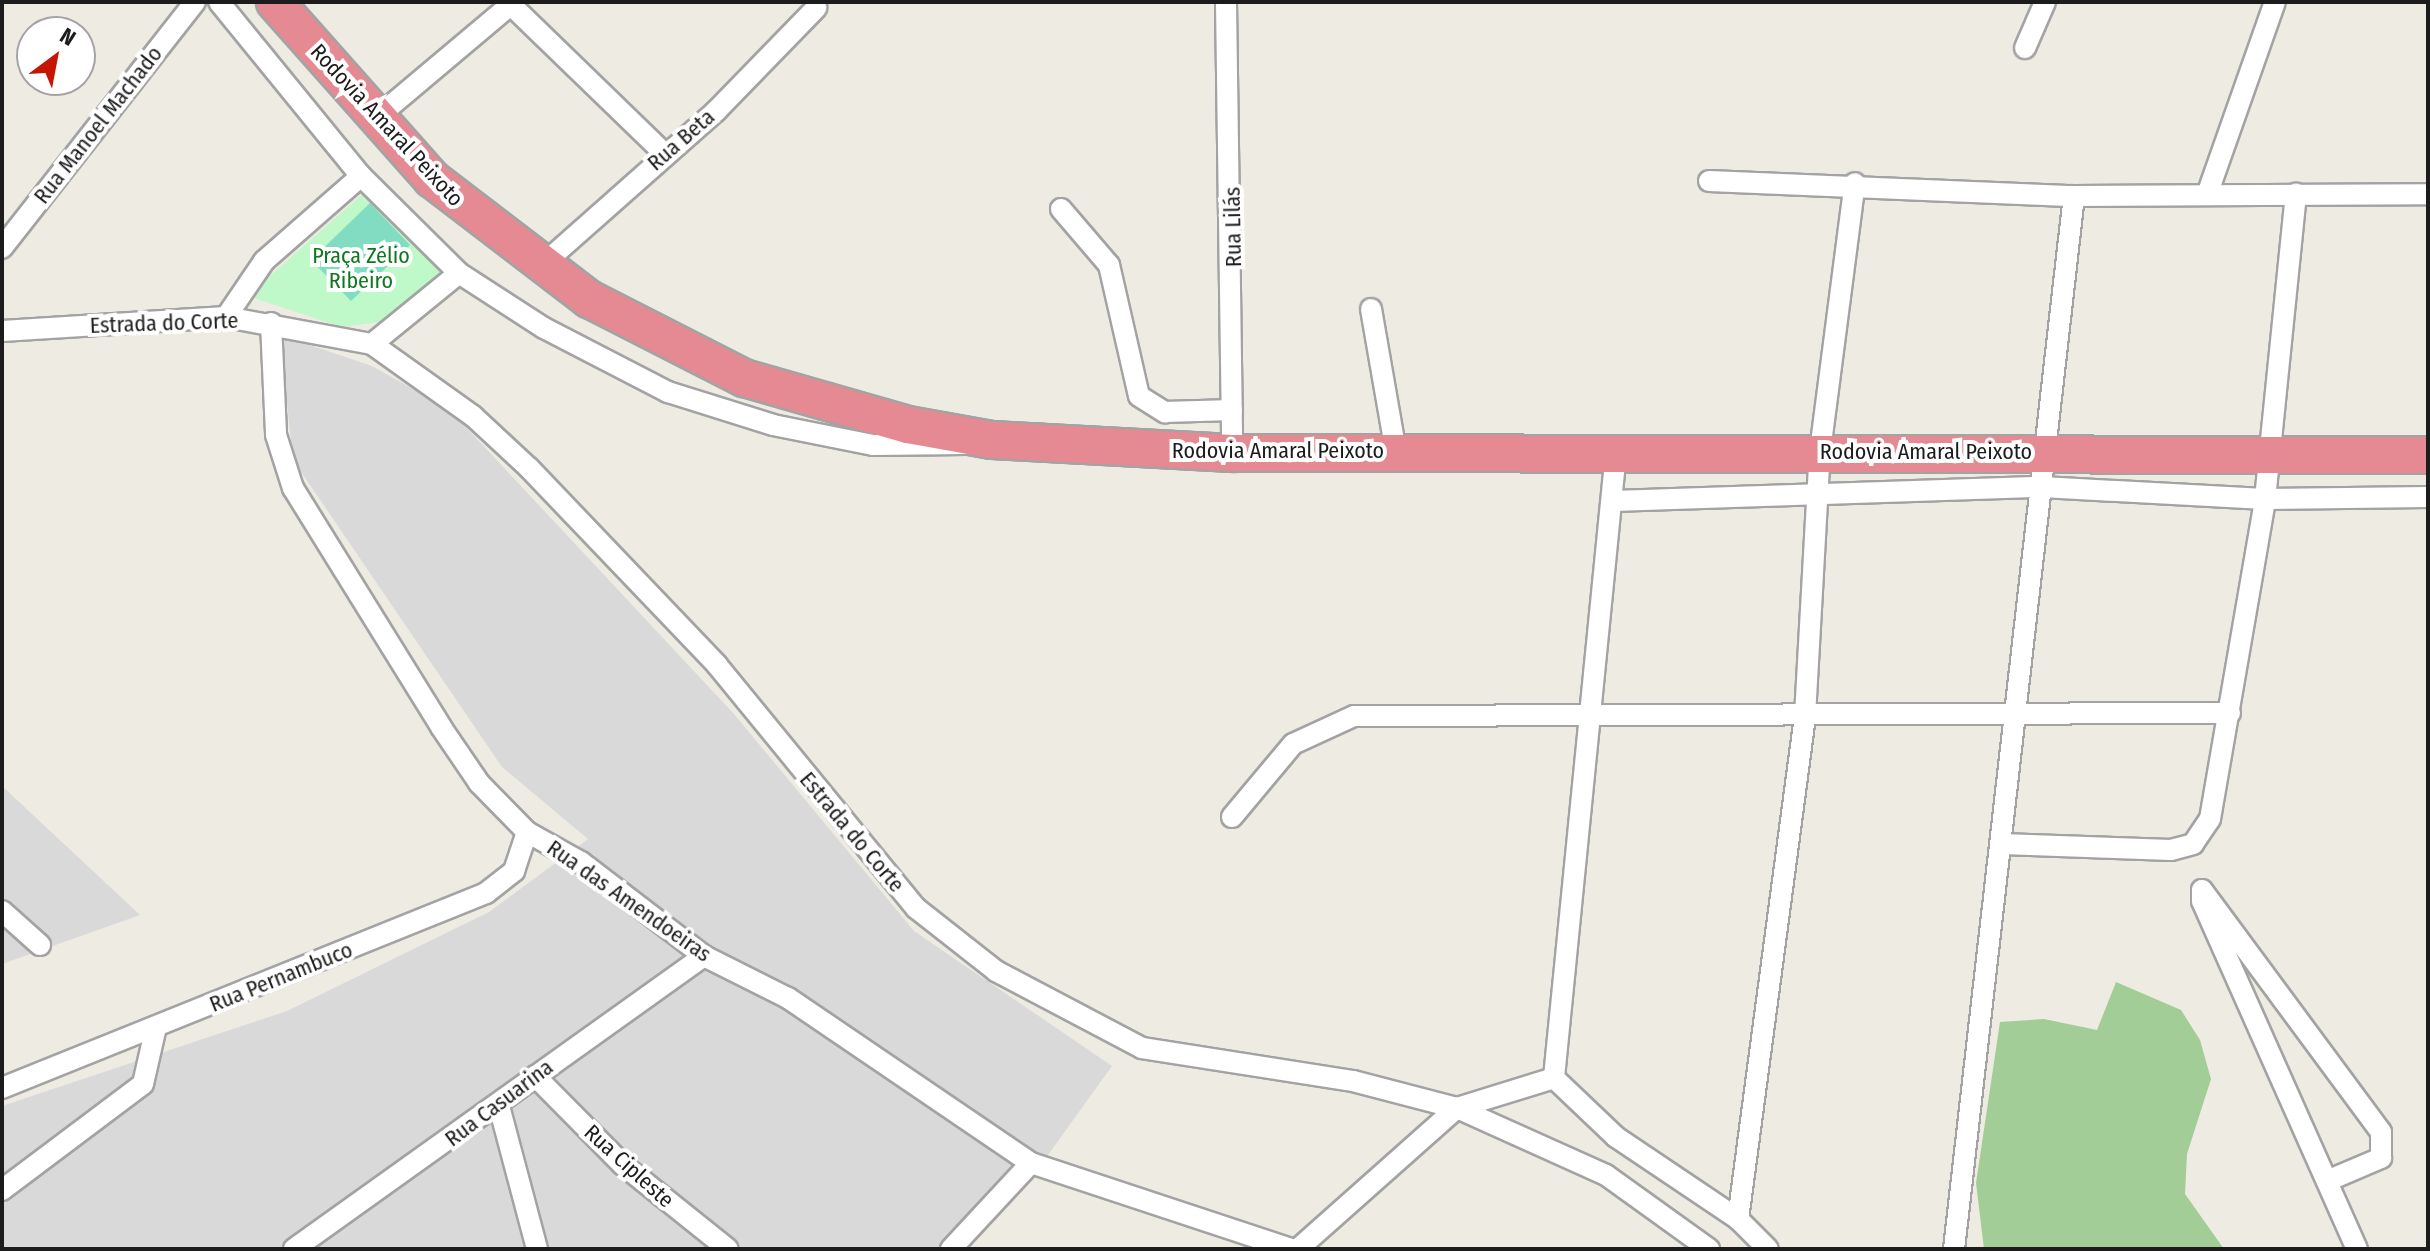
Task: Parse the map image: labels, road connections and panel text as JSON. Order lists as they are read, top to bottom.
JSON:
{
  "streets": {
    "highway": ["Rodovia Amaral Peixoto"],
    "street": [
      "Rua Manoel Machado",
      "Rua Beta",
      "Rua Lilás",
      "Estrada do Corte",
      "Rua das Amendoeiras",
      "Rua Pernambuco",
      "Rua Casuarina",
      "Rua Cipleste"
    ]
  },
  "crossings": [
    ["Rodovia Amaral Peixoto", "Rua Beta"],
    ["Rodovia Amaral Peixoto", "Rua Lilás"],
    ["Estrada do Corte", "Rua das Amendoeiras"],
    ["Rua das Amendoeiras", "Rua Pernambuco"],
    ["Rua das Amendoeiras", "Rua Casuarina"],
    ["Rua Casuarina", "Rua Cipleste"]
  ],
  "parks": ["Praça Zélio Ribeiro"],
  "north": "top right"
}
